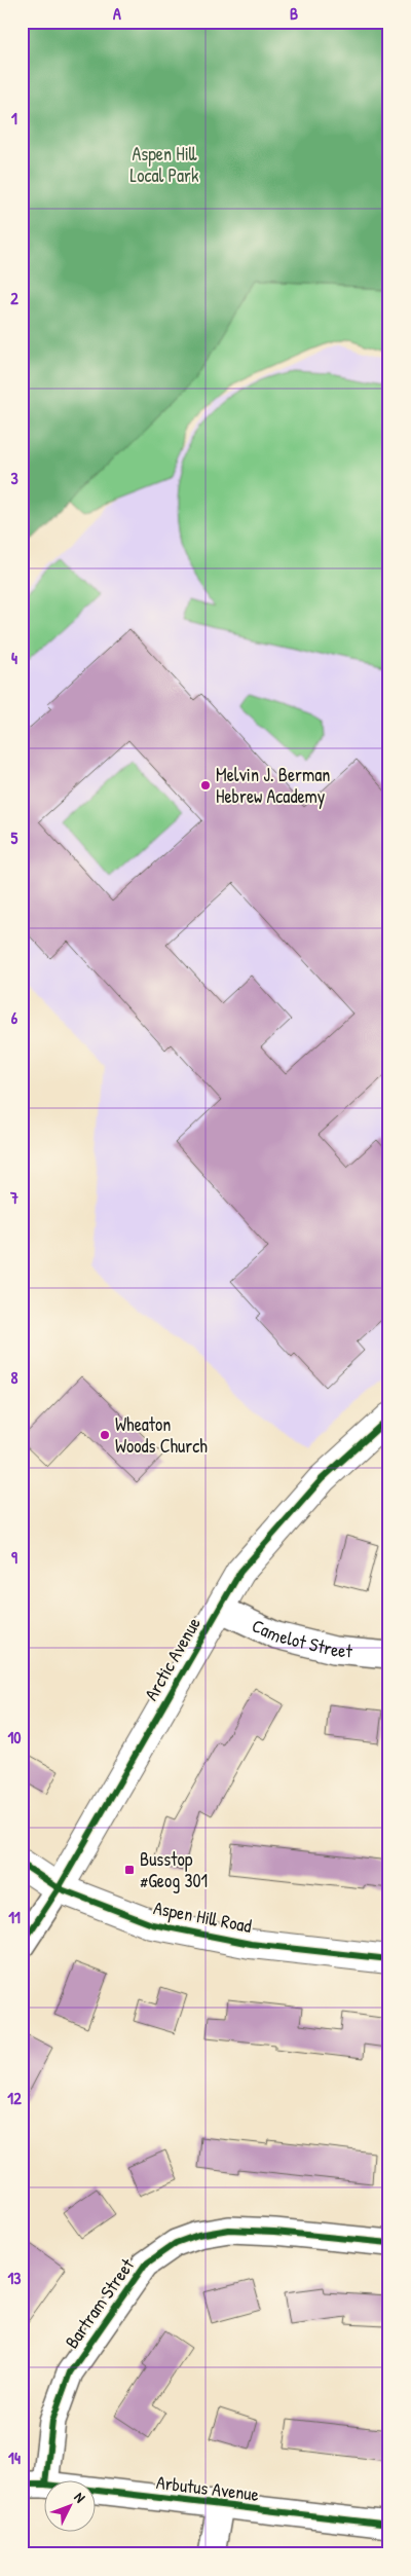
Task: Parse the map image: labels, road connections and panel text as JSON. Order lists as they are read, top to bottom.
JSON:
{
  "streets": {
    "street": [
      "Camelot Street",
      "Arctic Avenue",
      "Aspen Hill Road",
      "Bartram Street",
      "Arbutus Avenue"
    ]
  },
  "crossings": [
    ["Camelot Street", "Arctic Avenue"],
    ["Arctic Avenue", "Aspen Hill Road"],
    ["Bartram Street", "Arbutus Avenue"]
  ],
  "parks": ["Aspen Hill Local Park"],
  "places": {
    "other": ["Melvin J. Berman Hebrew Academy", "Wheaton Woods Church"],
    "transit": ["Busstop #Geog 301"]
  },
  "north": "top right",
  "grid": {
    "columns": ["A", "B"],
    "rows": [
      "1",
      "2",
      "3",
      "4",
      "5",
      "6",
      "7",
      "8",
      "9",
      "10",
      "11",
      "12",
      "13",
      "14"
    ]
  }
}
